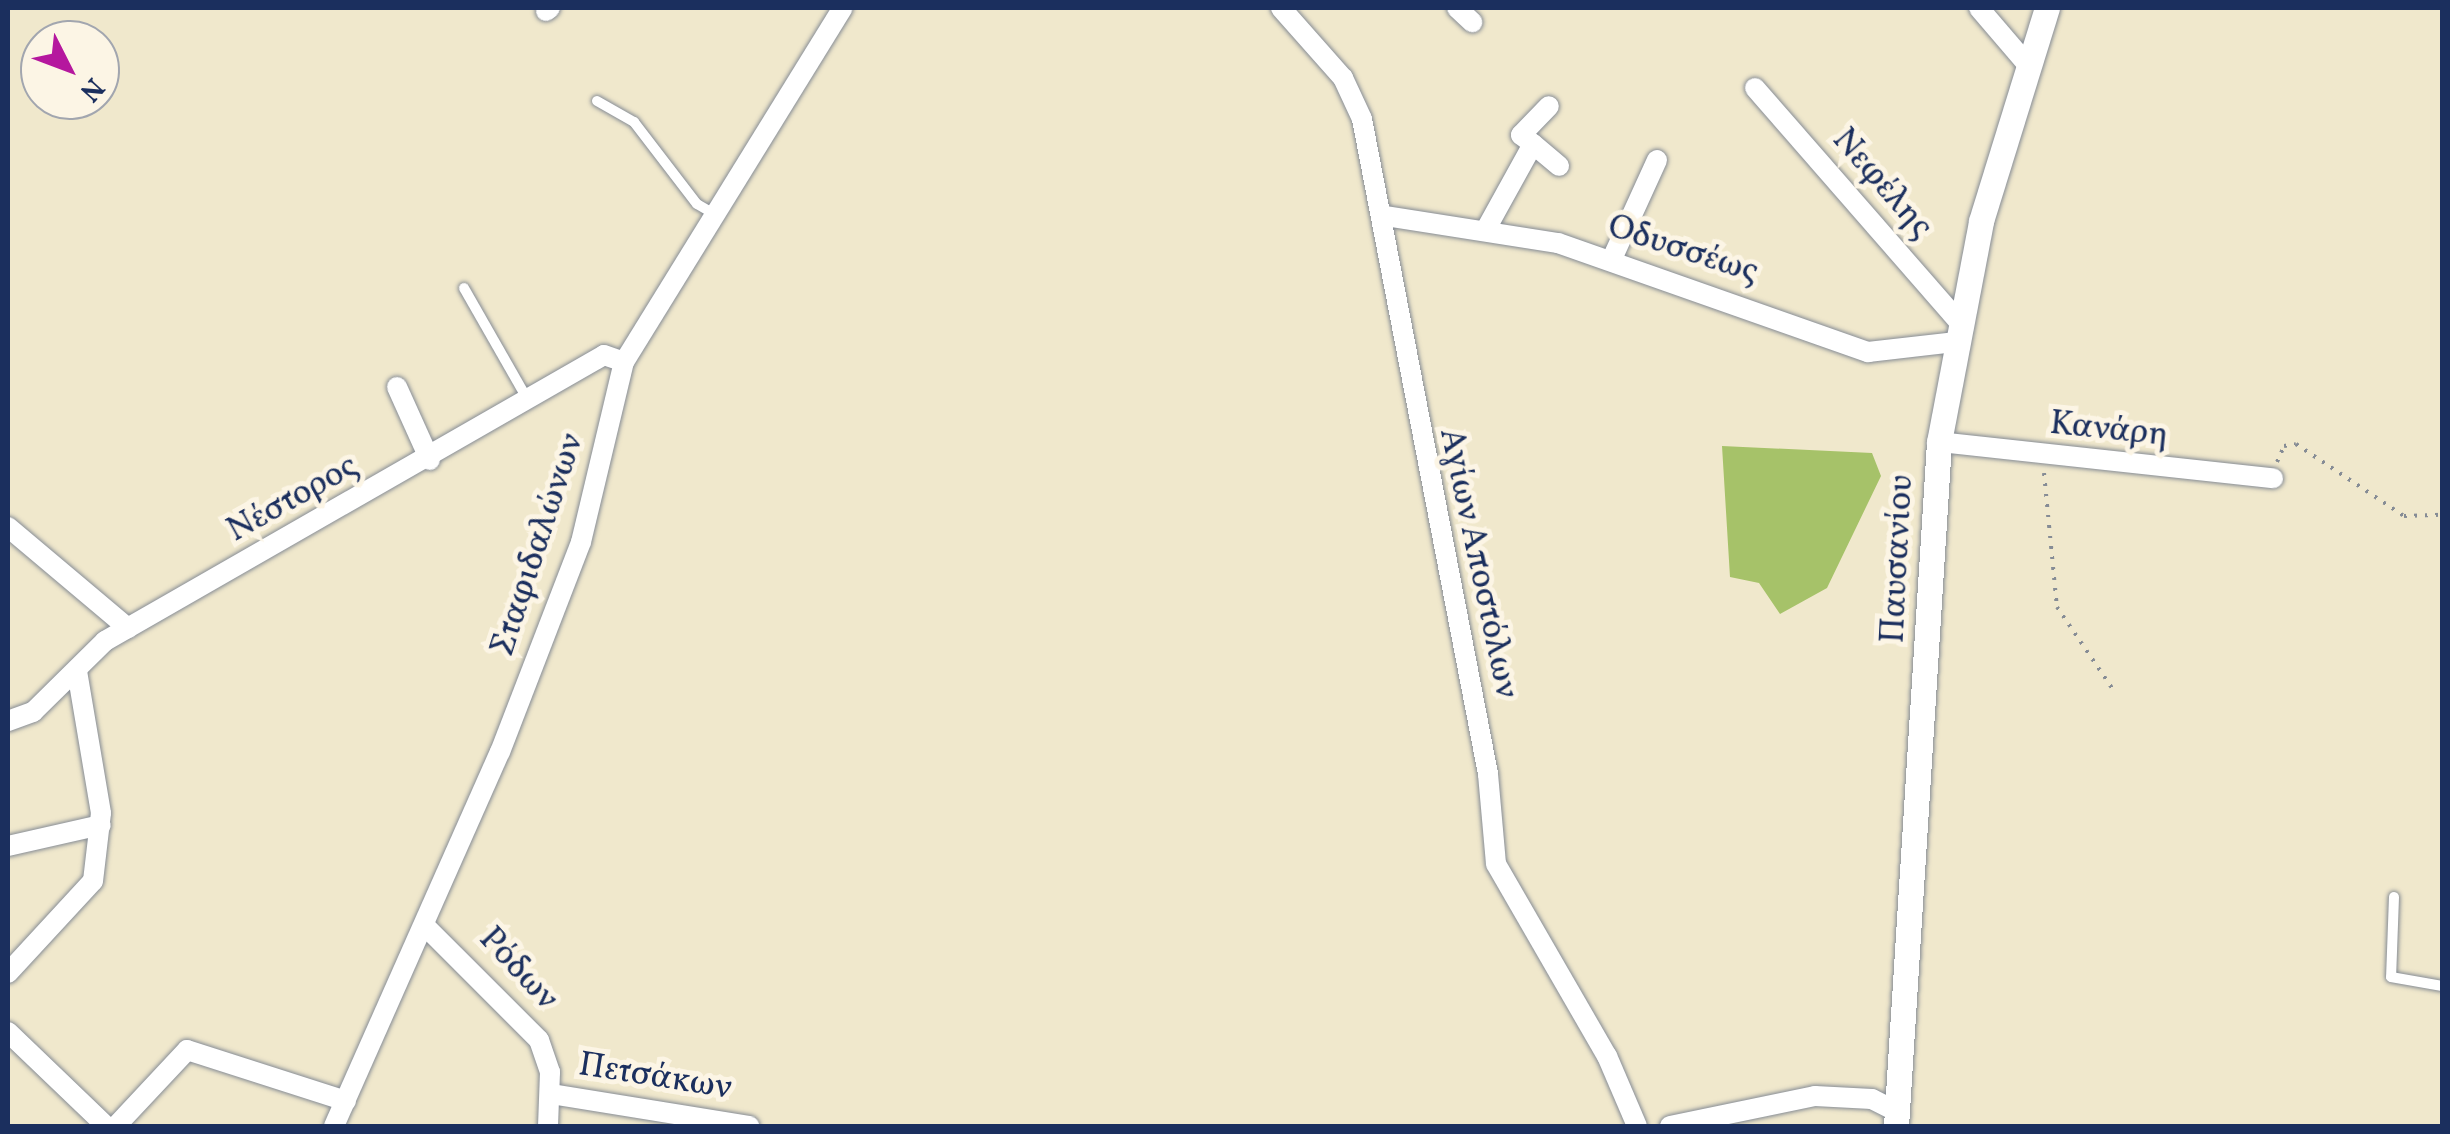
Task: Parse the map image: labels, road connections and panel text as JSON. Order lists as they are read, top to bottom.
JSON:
{
  "streets": {
    "street": [
      "Νεφέλης",
      "Οδυσσέως",
      "Κανάρη",
      "Νέστορος",
      "Σταφιδαλώνων",
      "Παυσανίου",
      "Αγίων Αποστόλων",
      "Ρόδων",
      "Πετσάκων"
    ]
  },
  "crossings": [
    ["Νεφέλης", "Οδυσσέως"],
    ["Νεφέλης", "Παυσανίου"],
    ["Οδυσσέως", "Παυσανίου"],
    ["Οδυσσέως", "Αγίων Αποστόλων"],
    ["Κανάρη", "Παυσανίου"],
    ["Νέστορος", "Σταφιδαλώνων"],
    ["Σταφιδαλώνων", "Ρόδων"],
    ["Ρόδων", "Πετσάκων"]
  ],
  "north": "bottom right"
}
